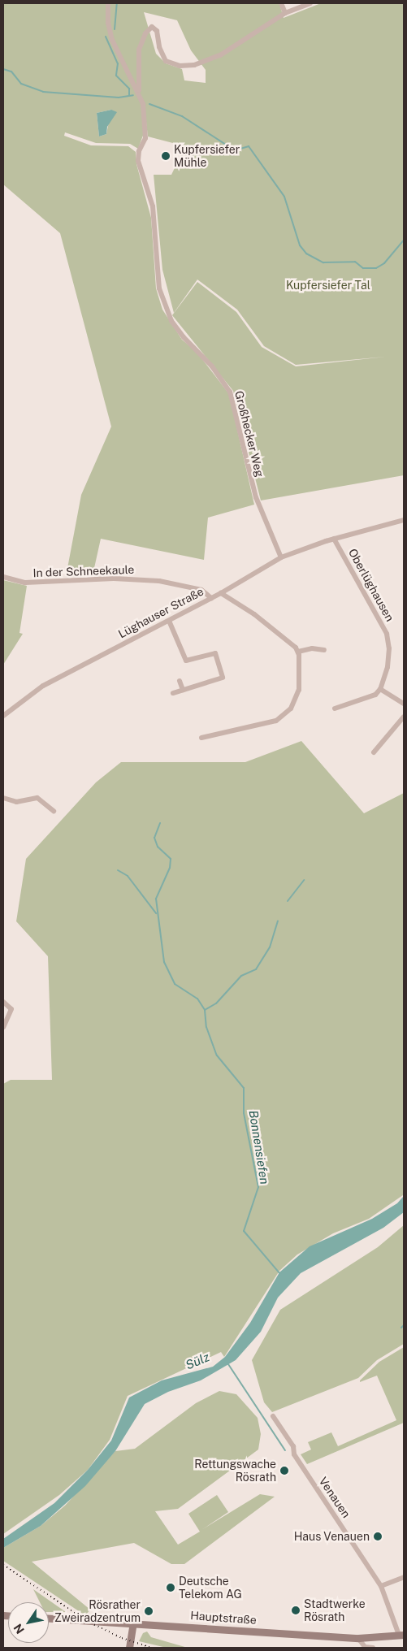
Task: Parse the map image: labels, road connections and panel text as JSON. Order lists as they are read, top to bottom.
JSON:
{
  "streets": {
    "main road": ["Hauptstraße"],
    "street": [
      "Großhecker Weg",
      "In der Schneekaule",
      "Oberlüghausen",
      "Lüghauser Straße",
      "Venauen"
    ]
  },
  "crossings": [
    ["Großhecker Weg", "Lüghauser Straße"],
    ["In der Schneekaule", "Lüghauser Straße"],
    ["Oberlüghausen", "Lüghauser Straße"],
    ["Venauen", "Hauptstraße"]
  ],
  "water": ["Bonnensiefen", "Sülz"],
  "parks": ["Kupfersiefer Tal"],
  "places": [
    "Kupfersiefer Mühle",
    "Rettungswache Rösrath",
    "Haus Venauen",
    "Deutsche Telekom AG",
    "Stadtwerke Rösrath",
    "Rösrather Zweiradzentrum"
  ],
  "north": "bottom left"
}
